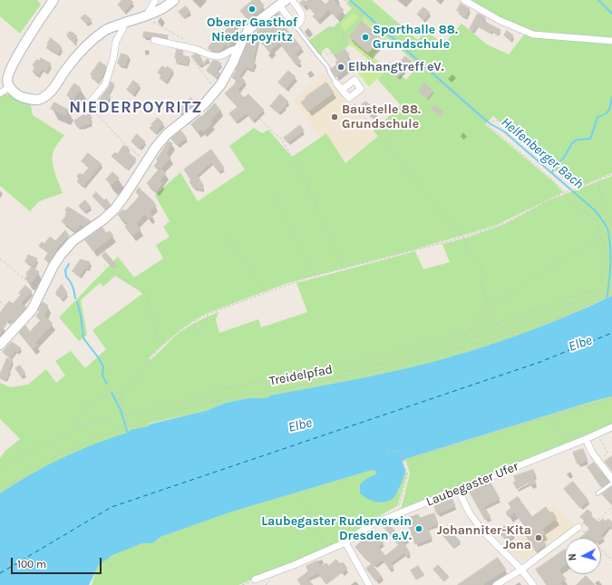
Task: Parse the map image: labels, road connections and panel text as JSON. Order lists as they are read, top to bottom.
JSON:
{
  "streets": {
    "street": ["Laubegaster Ufer"],
    "path": ["Treidelpfad"]
  },
  "districts": ["NIEDERPOYRITZ"],
  "water": ["Helfenberger Bach", "Elbe"],
  "places": [
    "Oberer Gasthof Niederpoyritz",
    "Sporthalle 88. Grundschule",
    "Elbhangtreff eV.",
    "Baustelle 88. Grundschule",
    "Laubegaster Ruderverein Dresden e.V.",
    "Johanniter-Kita Jona"
  ],
  "scale_bar": "100 m",
  "north": "left"
}
